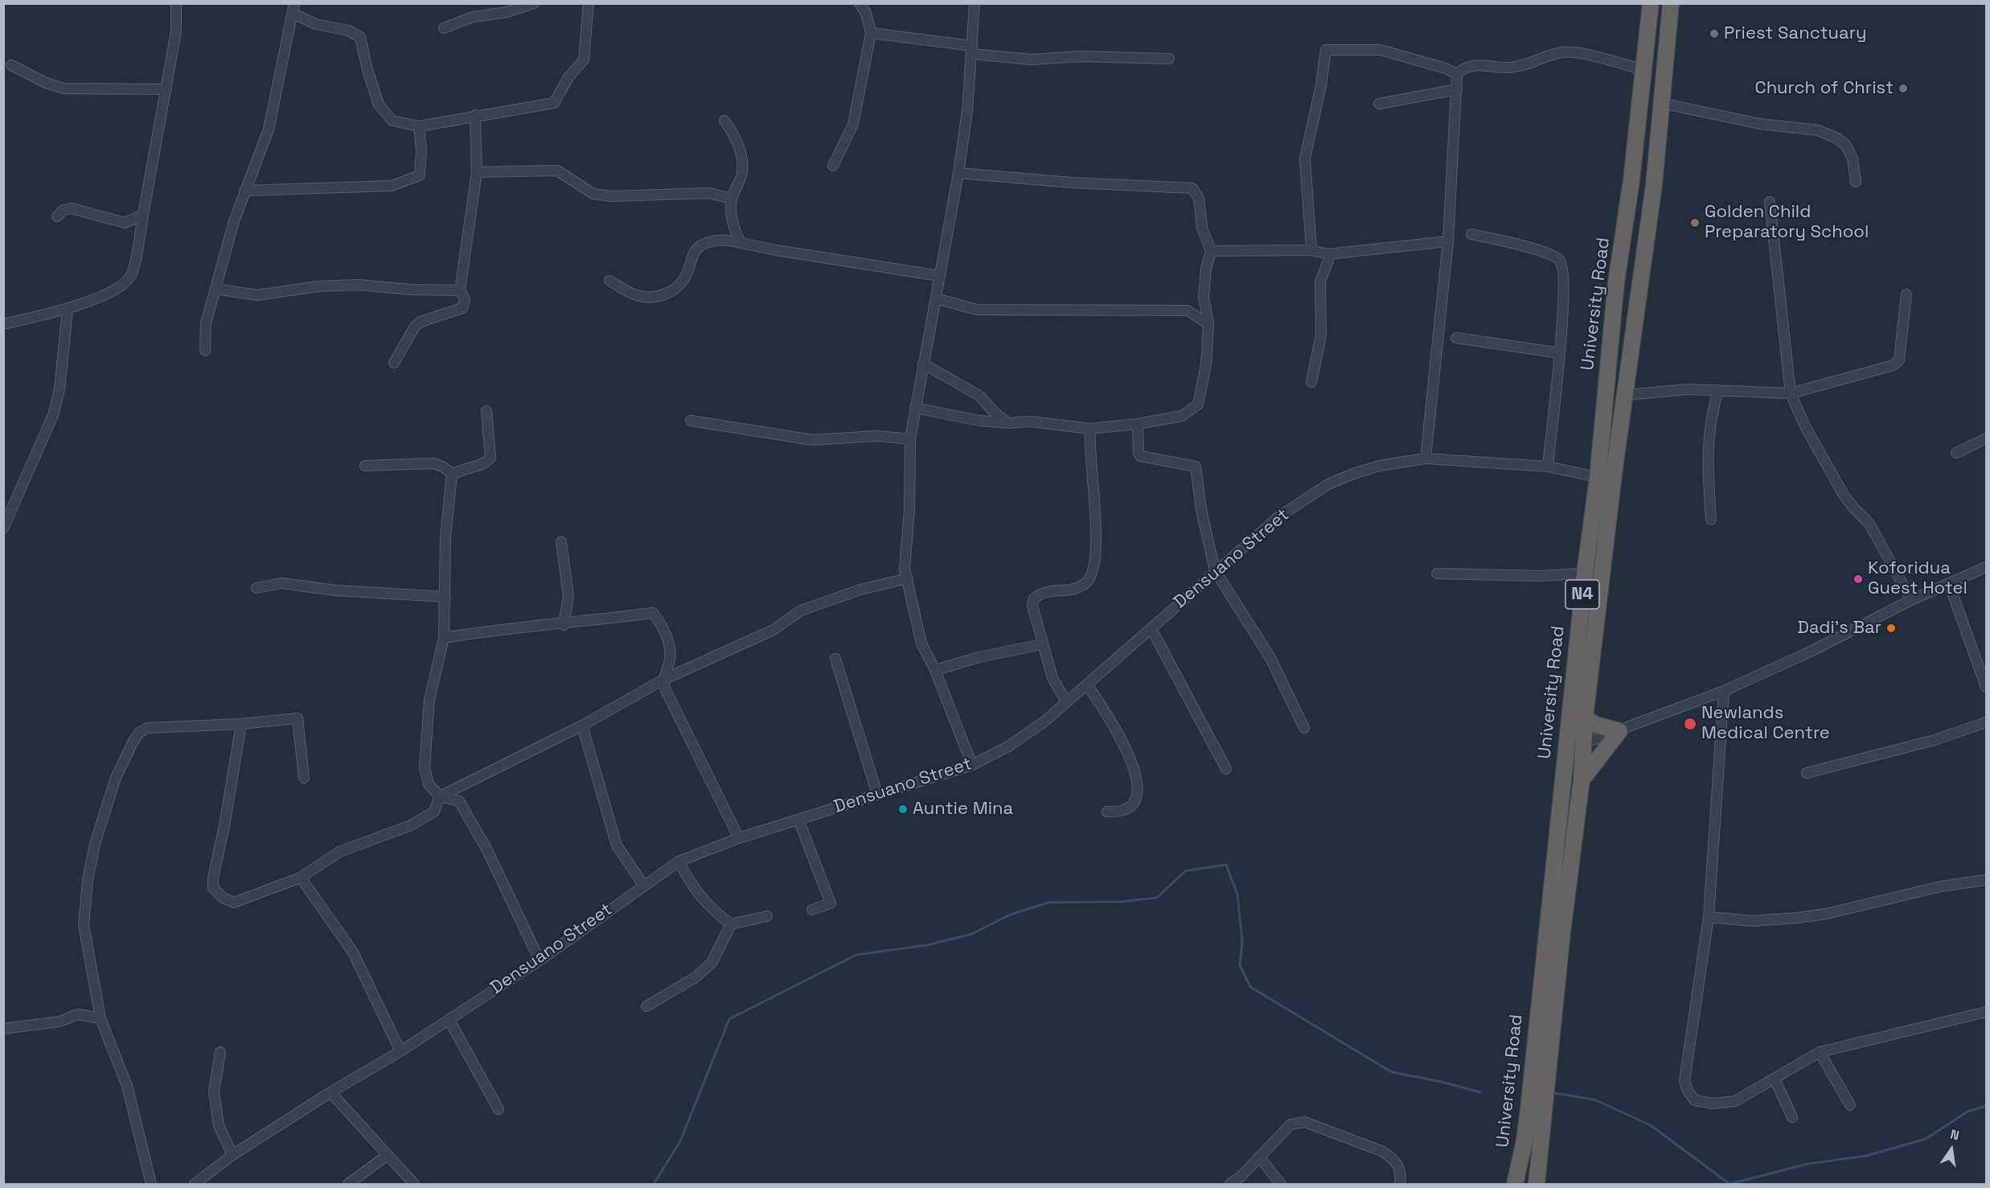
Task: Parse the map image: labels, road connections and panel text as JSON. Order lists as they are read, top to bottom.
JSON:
{
  "streets": {
    "highway": ["University Road", "N4"],
    "street": ["Densuano Street"]
  },
  "crossings": [
    ["University Road", "Densuano Street"]
  ],
  "places": [
    "Priest Sanctuary",
    "Church of Christ",
    "Golden Child Preparatory School",
    "Koforidua Guest Hotel",
    "Dadi's Bar",
    "Newlands Medical Centre",
    "Auntie Mina"
  ],
  "north": "top"
}
